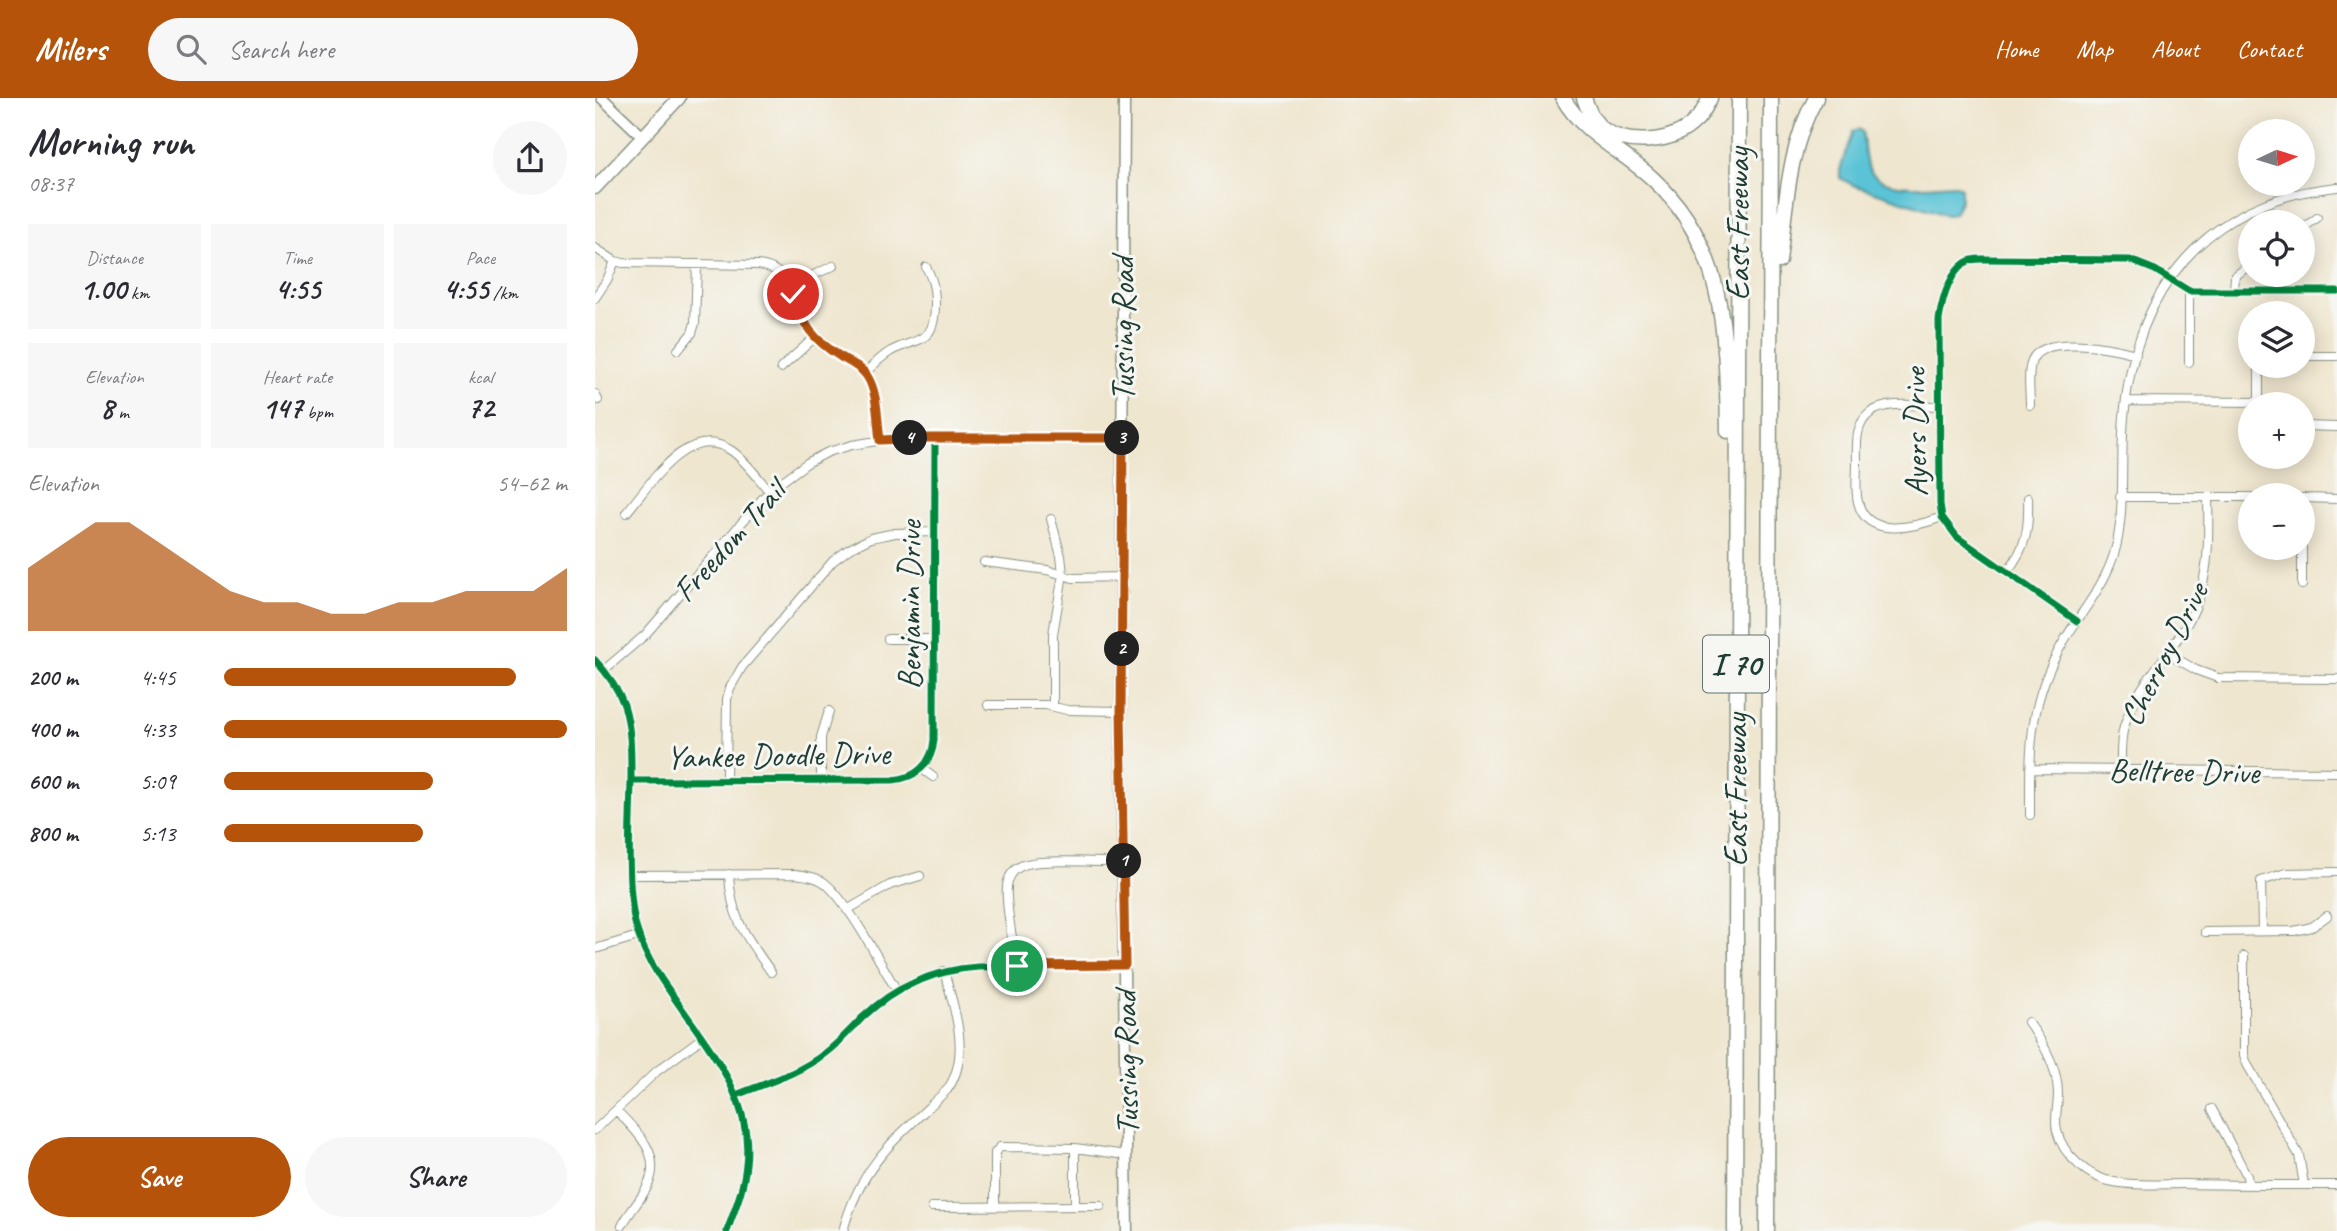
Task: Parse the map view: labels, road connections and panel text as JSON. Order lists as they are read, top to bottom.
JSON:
{
  "streets": {
    "highway": ["East Freeway", "I 70"],
    "main road": ["Tussing Road"],
    "street": [
      "Ayers Drive",
      "Freedom Trail",
      "Benjamin Drive",
      "Cherroy Drive",
      "Yankee Doodle Drive",
      "Belltree Drive"
    ]
  },
  "crossings": [
    ["Tussing Road", "Freedom Trail"],
    ["Freedom Trail", "Benjamin Drive"],
    ["Benjamin Drive", "Yankee Doodle Drive"],
    ["Cherroy Drive", "Belltree Drive"]
  ],
  "north": "right",
  "page": {
    "header": "Milers",
    "search": "Search here",
    "nav": [
      "Home",
      "Map",
      "About",
      "Contact"
    ],
    "heading": ["Morning run", "08:37"],
    "map_buttons": ["+", "−"],
    "stats": [
      ["Distance", "1.00 km"],
      ["Time", "4:55"],
      ["Pace", "4:55 /km"],
      ["Elevation", "8 m"],
      ["Heart rate", "147 bpm"],
      ["kcal", "72"]
    ],
    "pins": [
      "3",
      "4",
      "2",
      "1"
    ],
    "chart": ["Elevation", "54–62 m"],
    "list": [
      {
        "name": "200 m",
        "note": "4:45"
      },
      {
        "name": "400 m",
        "note": "4:33"
      },
      {
        "name": "600 m",
        "note": "5:09"
      },
      {
        "name": "800 m",
        "note": "5:13"
      }
    ],
    "buttons": ["Save", "Share"]
  }
}
